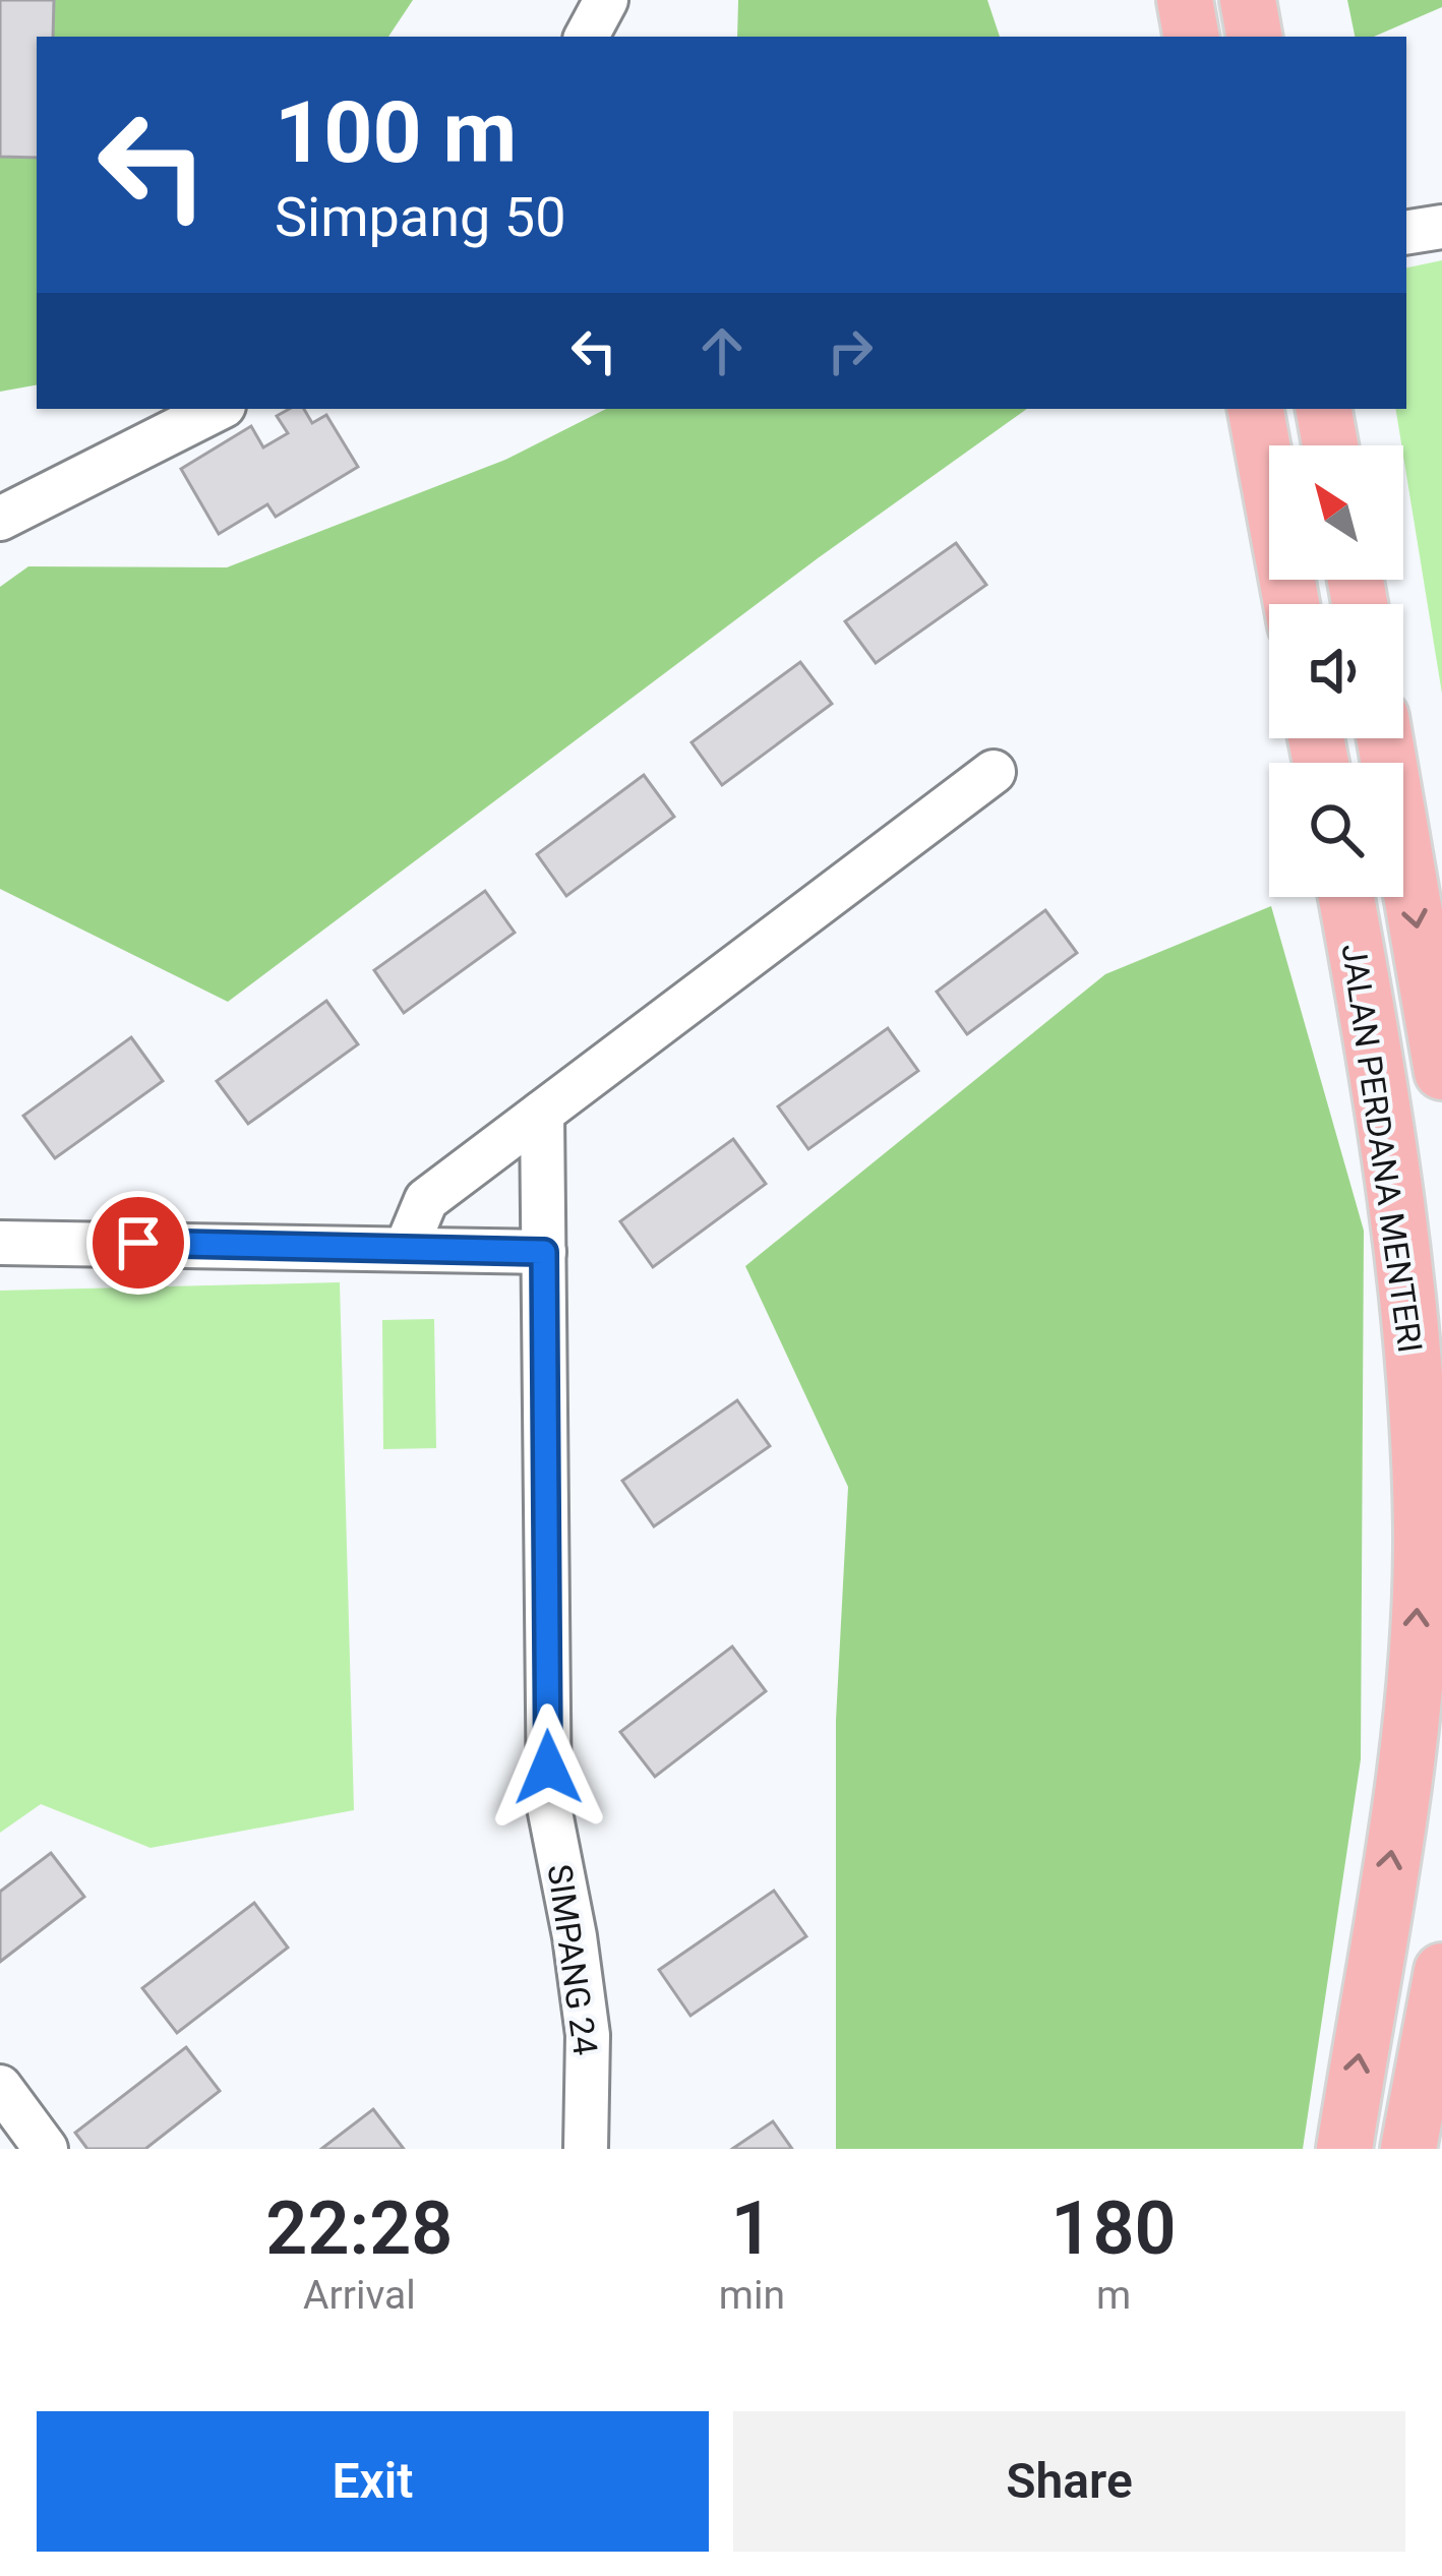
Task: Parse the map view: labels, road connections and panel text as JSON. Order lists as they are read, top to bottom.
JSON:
{
  "streets": {
    "main road": ["JALAN PERDANA MENTERI"],
    "street": ["SIMPANG 24"]
  },
  "north": "top left",
  "page": {
    "turn": ["100 m", "Simpang 50"],
    "eta": [
      "22:28",
      "Arrival",
      "1",
      "min",
      "180",
      "m"
    ],
    "buttons": ["Exit", "Share"]
  }
}
